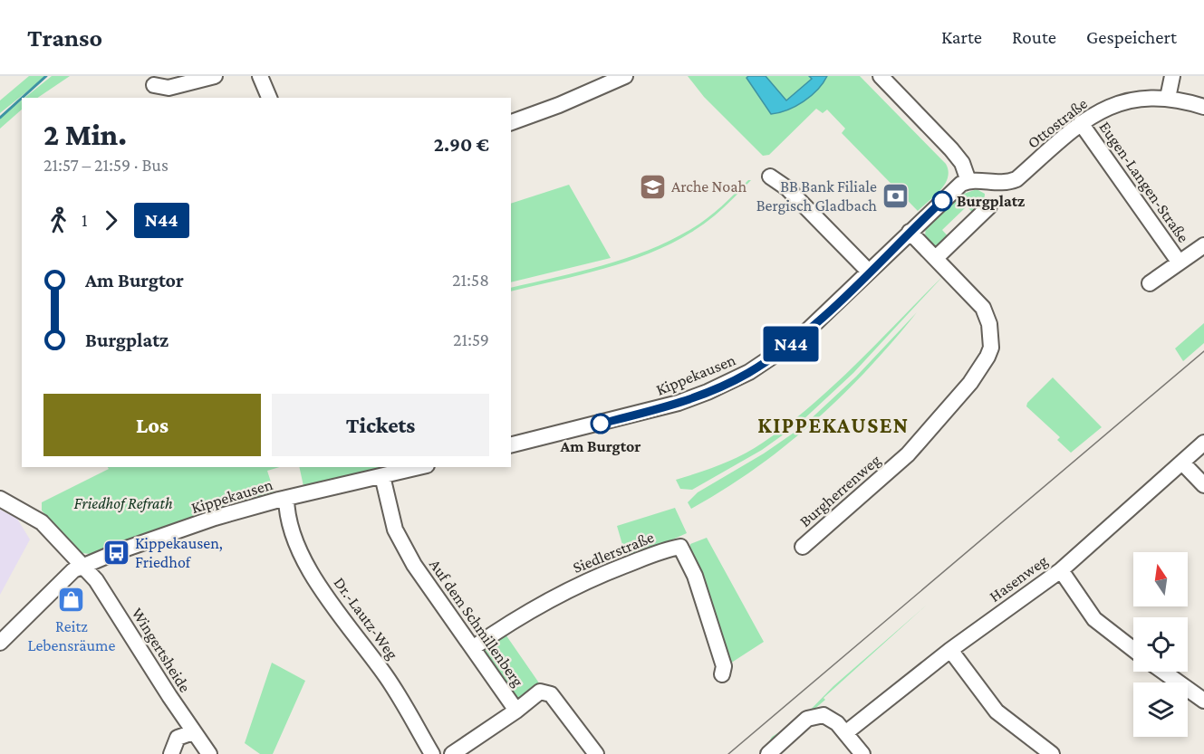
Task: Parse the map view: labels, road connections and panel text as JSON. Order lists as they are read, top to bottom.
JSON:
{
  "streets": {
    "street": [
      "Ottostraße",
      "Eugen-Langen-Straße",
      "Kippekausen",
      "Burgherrenweg",
      "Siedlerstraße",
      "Hasenweg",
      "Dr.-Lautz-Weg",
      "Auf dem Schmillenberg",
      "Wingertsheide"
    ]
  },
  "crossings": [
    ["Ottostraße", "Eugen-Langen-Straße"],
    ["Kippekausen", "Burgherrenweg"],
    ["Kippekausen", "Dr.-Lautz-Weg"],
    ["Kippekausen", "Auf dem Schmillenberg"],
    ["Kippekausen", "Wingertsheide"],
    ["Siedlerstraße", "Auf dem Schmillenberg"]
  ],
  "districts": ["KIPPEKAUSEN"],
  "parks": ["Friedhof Refrath"],
  "places": {
    "school or university": ["Arche Noah"],
    "bank": ["BB Bank Filiale Bergisch Gladbach"],
    "other": ["Burgplatz", "Am Burgtor"],
    "bus stop": ["Kippekausen, Friedhof"],
    "shop": ["Reitz Lebensräume"]
  },
  "lines": ["bus line N44"],
  "north": "top",
  "page": {
    "header": "Transo",
    "nav": ["Karte", "Route", "Gespeichert"],
    "on_map": "N44",
    "heading": ["2 Min.", "21:57 – 21:59 · Bus", "2.90 €"],
    "legs": ["1", "N44"],
    "list": [
      {
        "name": "Am Burgtor",
        "value": "21:58"
      },
      {
        "name": "Burgplatz",
        "value": "21:59"
      }
    ],
    "buttons": ["Los", "Tickets"]
  }
}
